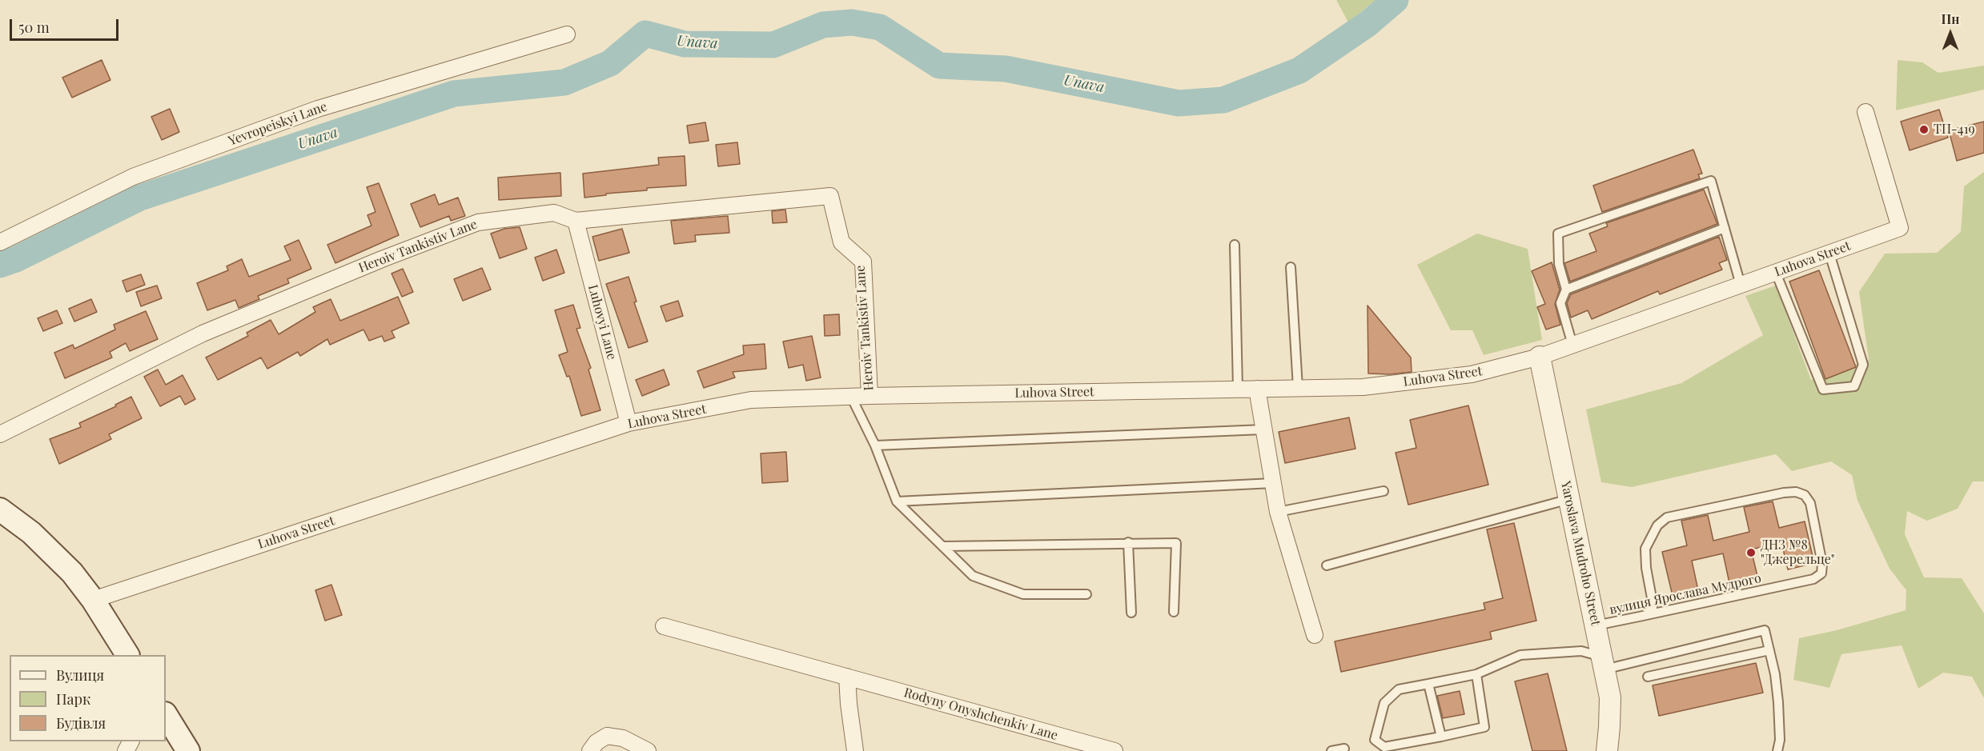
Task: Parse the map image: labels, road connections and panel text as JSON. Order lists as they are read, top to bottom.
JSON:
{
  "streets": {
    "street": [
      "Yevropeiskyi Lane",
      "Heroiv Tankistiv Lane",
      "Luhova Street",
      "Luhovyi Lane",
      "Yaroslava Mudroho Street",
      "Rodyny Onyshchenkiv Lane"
    ],
    "lane": ["вулиця Ярослава Мудрого"]
  },
  "crossings": [
    ["Heroiv Tankistiv Lane", "Luhova Street"],
    ["Heroiv Tankistiv Lane", "Luhovyi Lane"],
    ["Luhova Street", "Luhovyi Lane"],
    ["Luhova Street", "Yaroslava Mudroho Street"],
    ["Yaroslava Mudroho Street", "вулиця Ярослава Мудрого"]
  ],
  "water": ["Unava"],
  "places": ["ТП-419", "ДНЗ №8 \"Джерельце\""],
  "legend": ["Вулиця", "Парк", "Будівля"],
  "scale_bar": "50 m",
  "north": "top"
}
